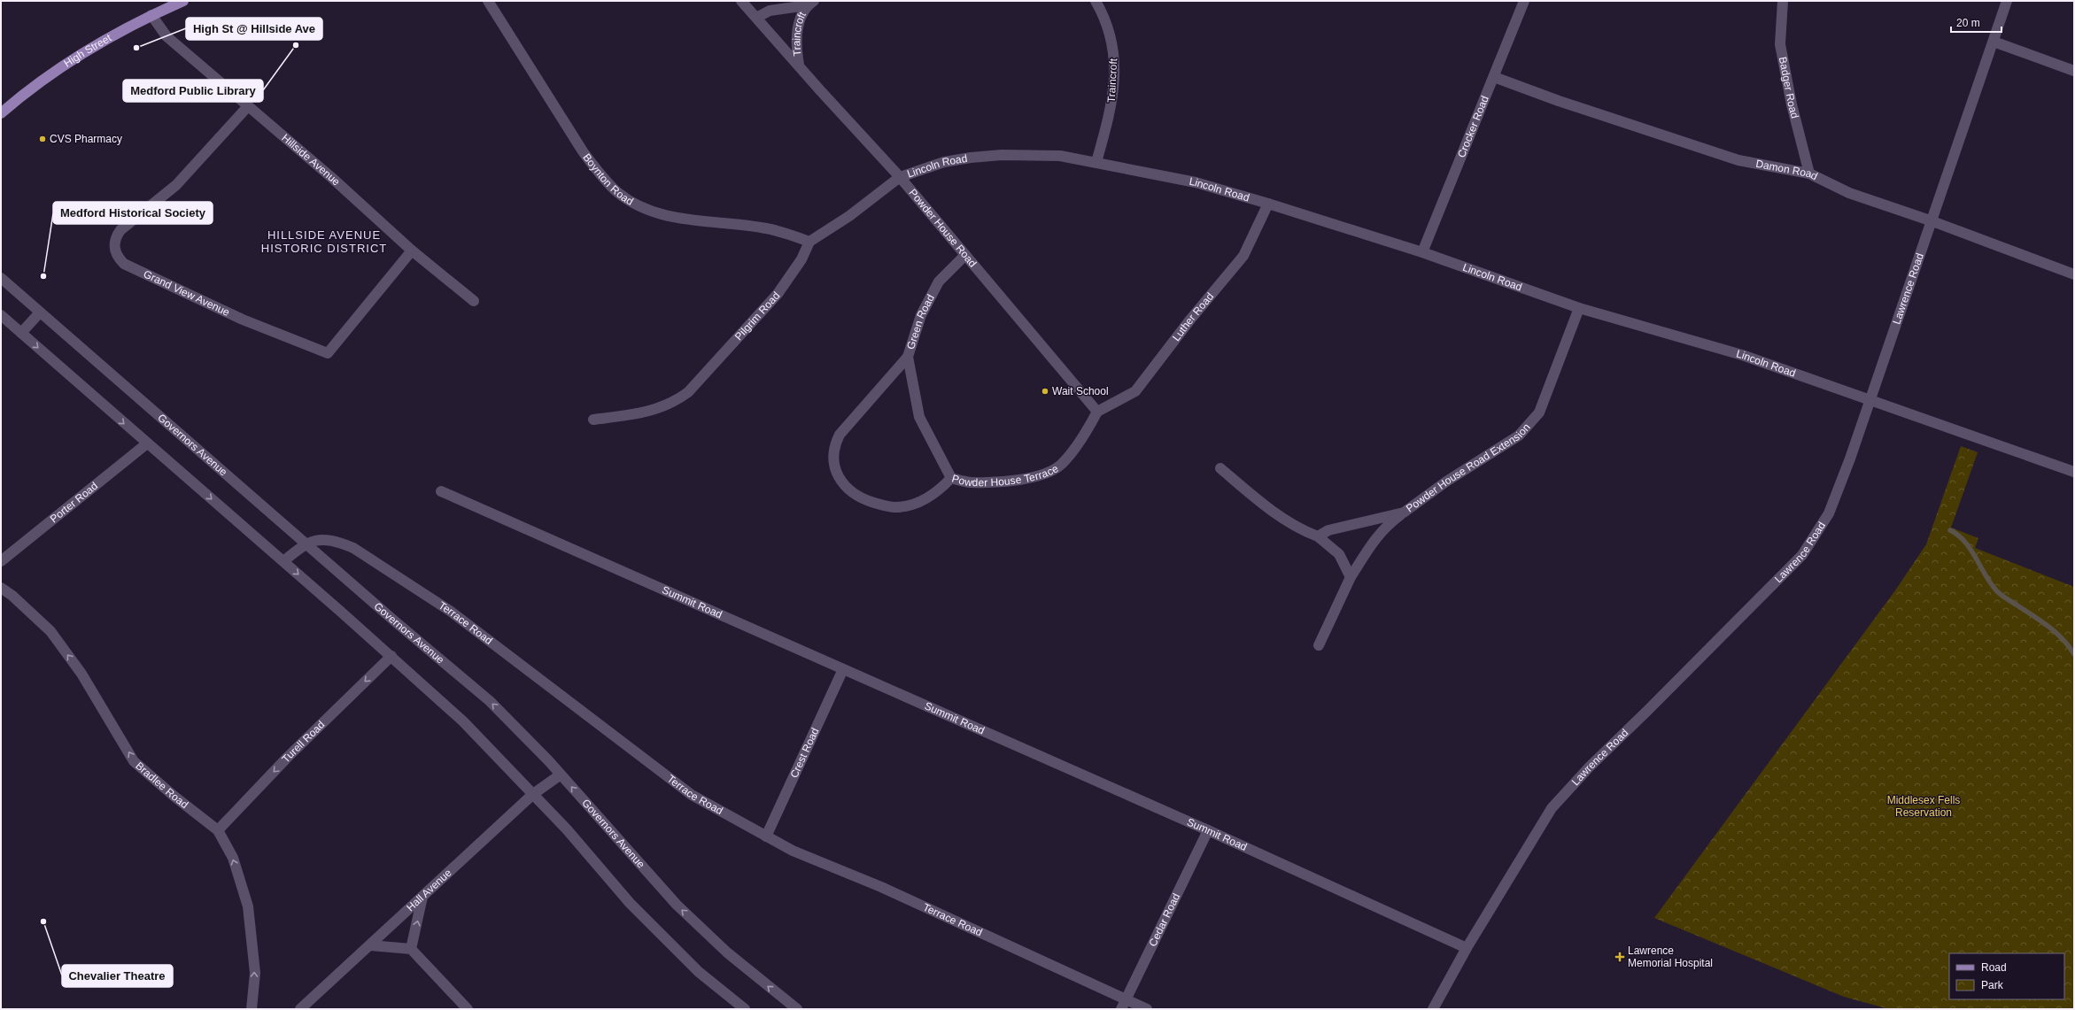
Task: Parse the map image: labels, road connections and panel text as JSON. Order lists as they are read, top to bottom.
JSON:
{
  "streets": {
    "main road": ["High Street"],
    "street": [
      "Traincroft",
      "Badger Road",
      "Crocker Road",
      "Hillside Avenue",
      "Lincoln Road",
      "Damon Road",
      "Boynton Road",
      "Powder House Road",
      "Lawrence Road",
      "Grand View Avenue",
      "Pilgrim Road",
      "Luther Road",
      "Green Road",
      "Governors Avenue",
      "Powder House Road Extension",
      "Powder House Terrace",
      "Porter Road",
      "Summit Road",
      "Terrace Road",
      "Turell Road",
      "Crest Road",
      "Bradlee Road",
      "Hall Avenue",
      "Cedar Road"
    ]
  },
  "crossings": [
    ["Traincroft", "Lincoln Road"],
    ["Traincroft", "Powder House Road"],
    ["High Street", "Hillside Avenue"],
    ["Badger Road", "Damon Road"],
    ["Crocker Road", "Lincoln Road"],
    ["Crocker Road", "Damon Road"],
    ["Hillside Avenue", "Grand View Avenue"],
    ["Lincoln Road", "Powder House Road"],
    ["Lincoln Road", "Lawrence Road"],
    ["Lincoln Road", "Pilgrim Road"],
    ["Lincoln Road", "Luther Road"],
    ["Lincoln Road", "Powder House Road Extension"],
    ["Damon Road", "Lawrence Road"],
    ["Boynton Road", "Pilgrim Road"],
    ["Powder House Road", "Pilgrim Road"],
    ["Powder House Road", "Luther Road"],
    ["Powder House Road", "Green Road"],
    ["Powder House Road", "Powder House Terrace"],
    ["Lawrence Road", "Summit Road"],
    ["Luther Road", "Powder House Terrace"],
    ["Green Road", "Powder House Terrace"],
    ["Governors Avenue", "Terrace Road"],
    ["Governors Avenue", "Hall Avenue"],
    ["Summit Road", "Crest Road"],
    ["Summit Road", "Cedar Road"],
    ["Terrace Road", "Crest Road"],
    ["Terrace Road", "Cedar Road"],
    ["Turell Road", "Bradlee Road"]
  ],
  "one_way": ["Turell Road", "Bradlee Road"],
  "districts": ["HILLSIDE AVENUE HISTORIC DISTRICT"],
  "parks": ["Middlesex Fells Reservation"],
  "places": {
    "other": [
      "Medford Public Library",
      "High St @ Hillside Ave",
      "CVS Pharmacy",
      "Medford Historical Society",
      "Wait School",
      "Chevalier Theatre"
    ],
    "health": ["Lawrence Memorial Hospital"]
  },
  "legend": ["Road", "Park"],
  "scale_bar": "20 m"
}
